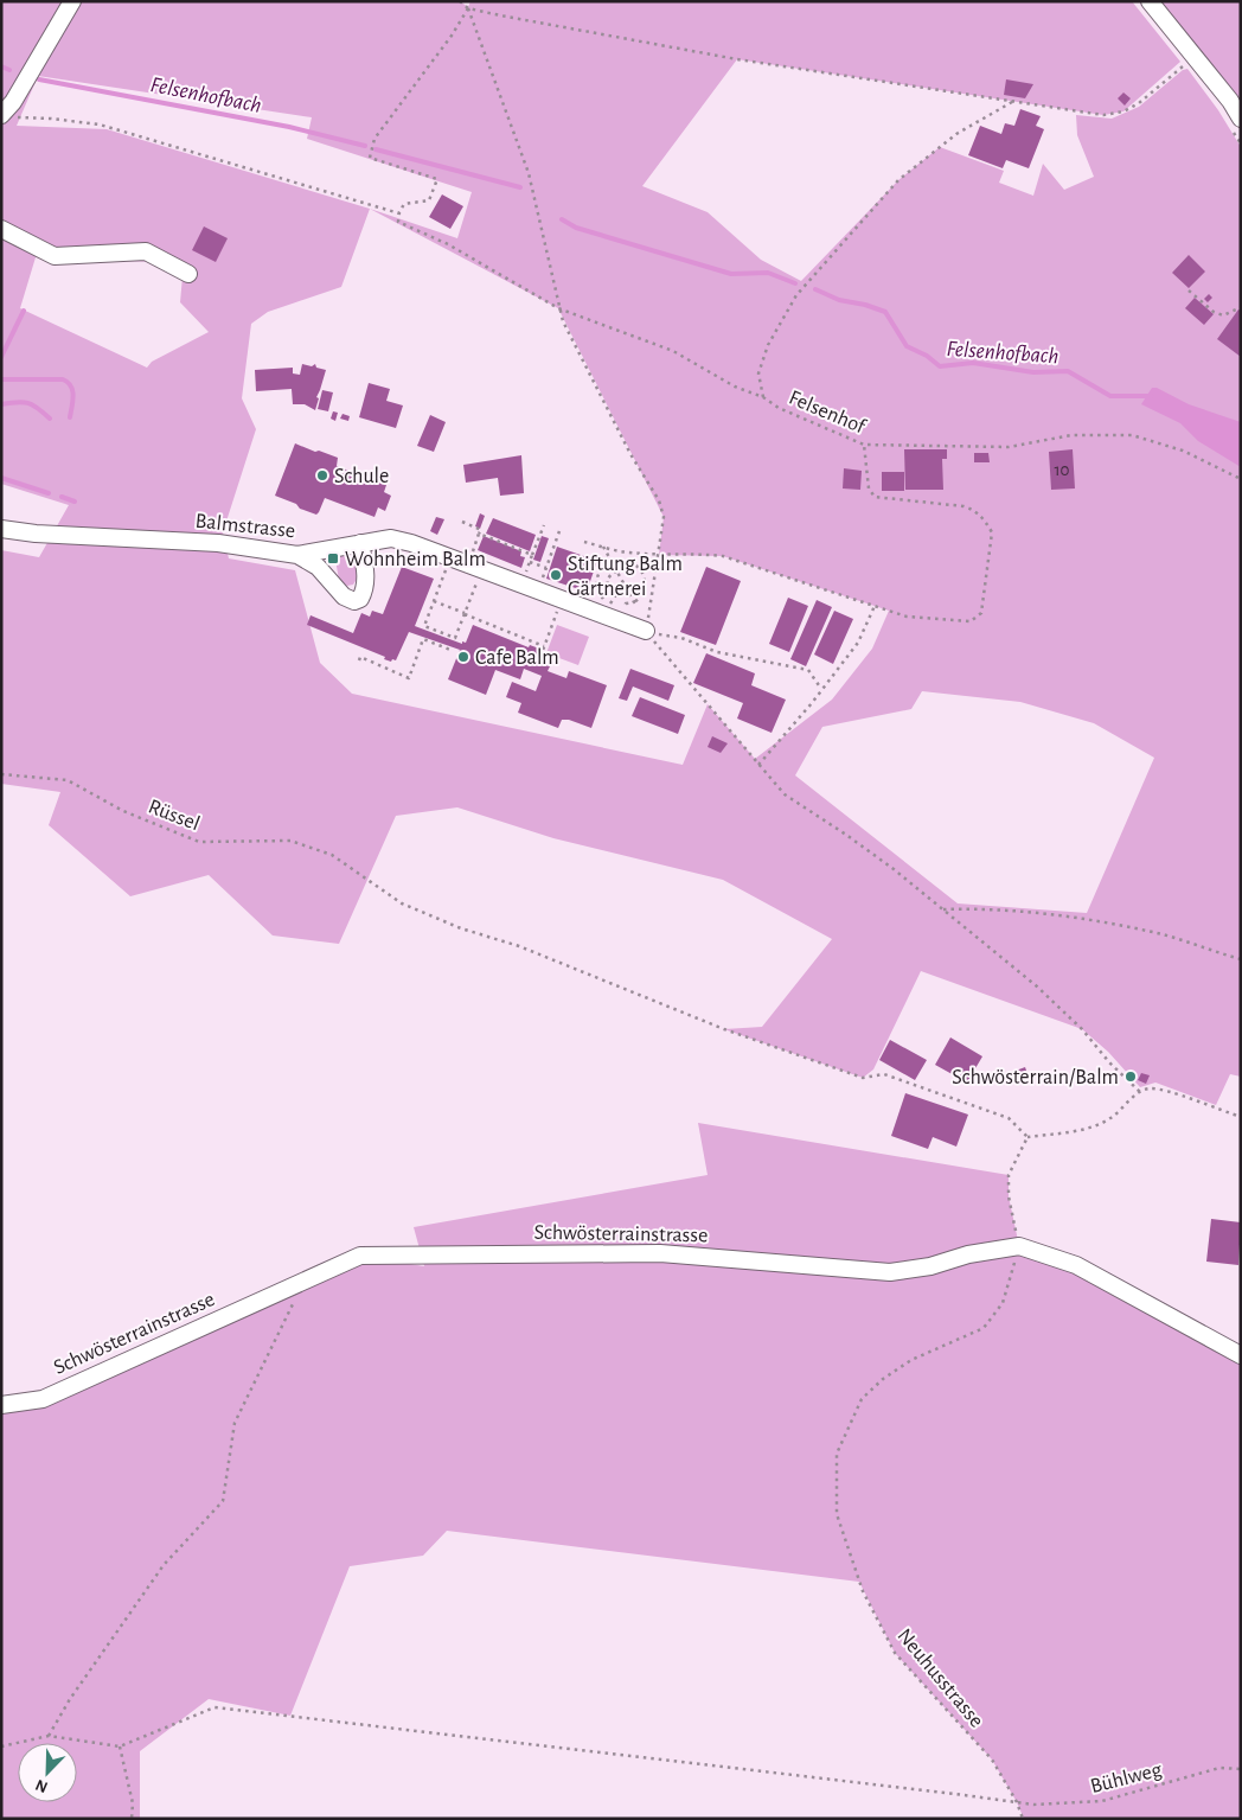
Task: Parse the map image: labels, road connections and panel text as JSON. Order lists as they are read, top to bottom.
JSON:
{
  "streets": {
    "street": ["Balmstrasse", "Schwösterrainstrasse"],
    "path": [
      "Felsenhof",
      "Rüssel",
      "Neuhusstrasse",
      "Bühlweg"
    ]
  },
  "crossings": [
    ["Schwösterrainstrasse", "Neuhusstrasse"],
    ["Neuhusstrasse", "Bühlweg"]
  ],
  "water": ["Felsenhofbach"],
  "places": {
    "other": [
      "Schule",
      "Stiftung Balm Gärtnerei",
      "Cafe Balm",
      "Schwösterrain/Balm"
    ],
    "transit": ["Wohnheim Balm"]
  },
  "house_numbers": ["10"],
  "north": "bottom left"
}
